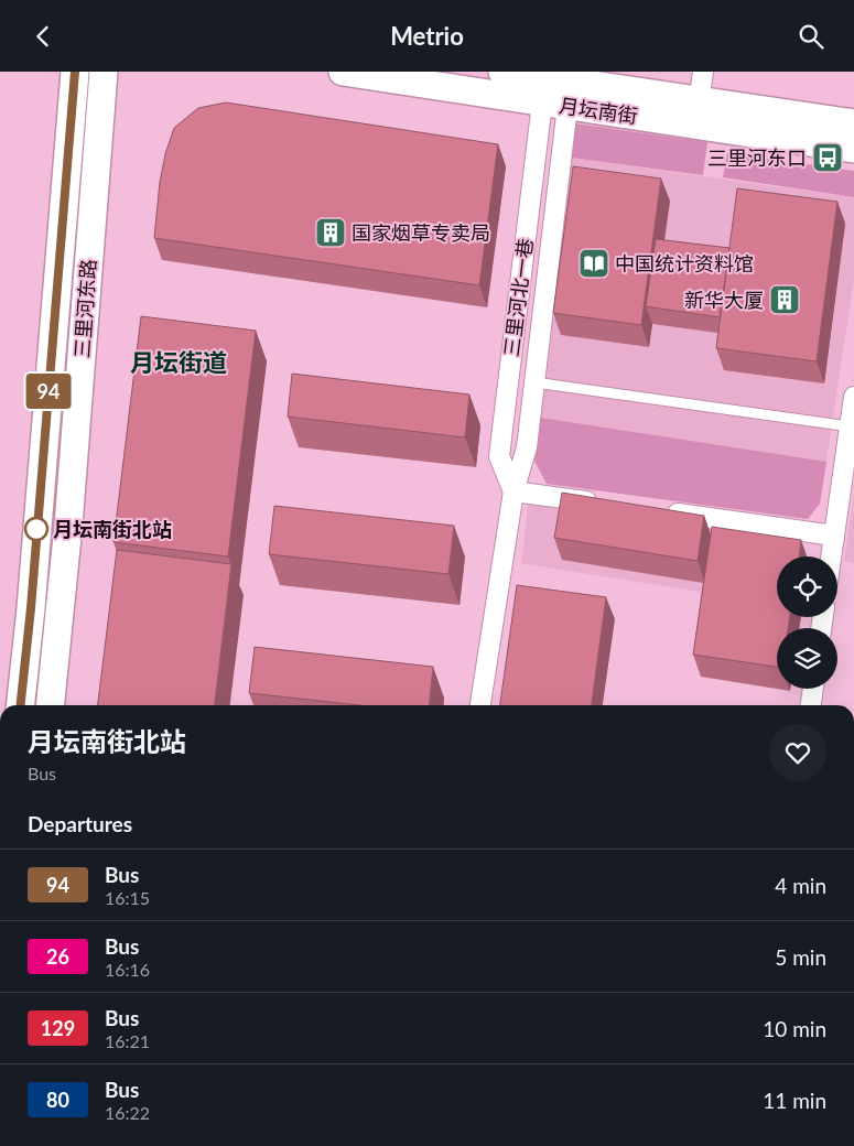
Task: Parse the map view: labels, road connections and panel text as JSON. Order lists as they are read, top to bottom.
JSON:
{
  "streets": {
    "main road": ["月坛南街", "三里河东路"],
    "street": ["三里河北一巷"]
  },
  "crossings": [
    ["月坛南街", "三里河北一巷"]
  ],
  "districts": ["月坛街道"],
  "places": {
    "bus stop": ["三里河东口"],
    "building": ["国家烟草专卖局", "新华大厦"],
    "library": ["中国统计资料馆"],
    "other": ["月坛南街北站"]
  },
  "lines": ["bus line 94"],
  "page": {
    "header": "Metrio",
    "on_map": "94",
    "heading": [
      ["月坛南街北站", "Bus"],
      "Departures"
    ],
    "list": [
      {
        "mark": "94",
        "name": "Bus",
        "note": "16:15",
        "value": "4 min"
      },
      {
        "mark": "26",
        "name": "Bus",
        "note": "16:16",
        "value": "5 min"
      },
      {
        "mark": "129",
        "name": "Bus",
        "note": "16:21",
        "value": "10 min"
      },
      {
        "mark": "80",
        "name": "Bus",
        "note": "16:22",
        "value": "11 min"
      }
    ]
  }
}
